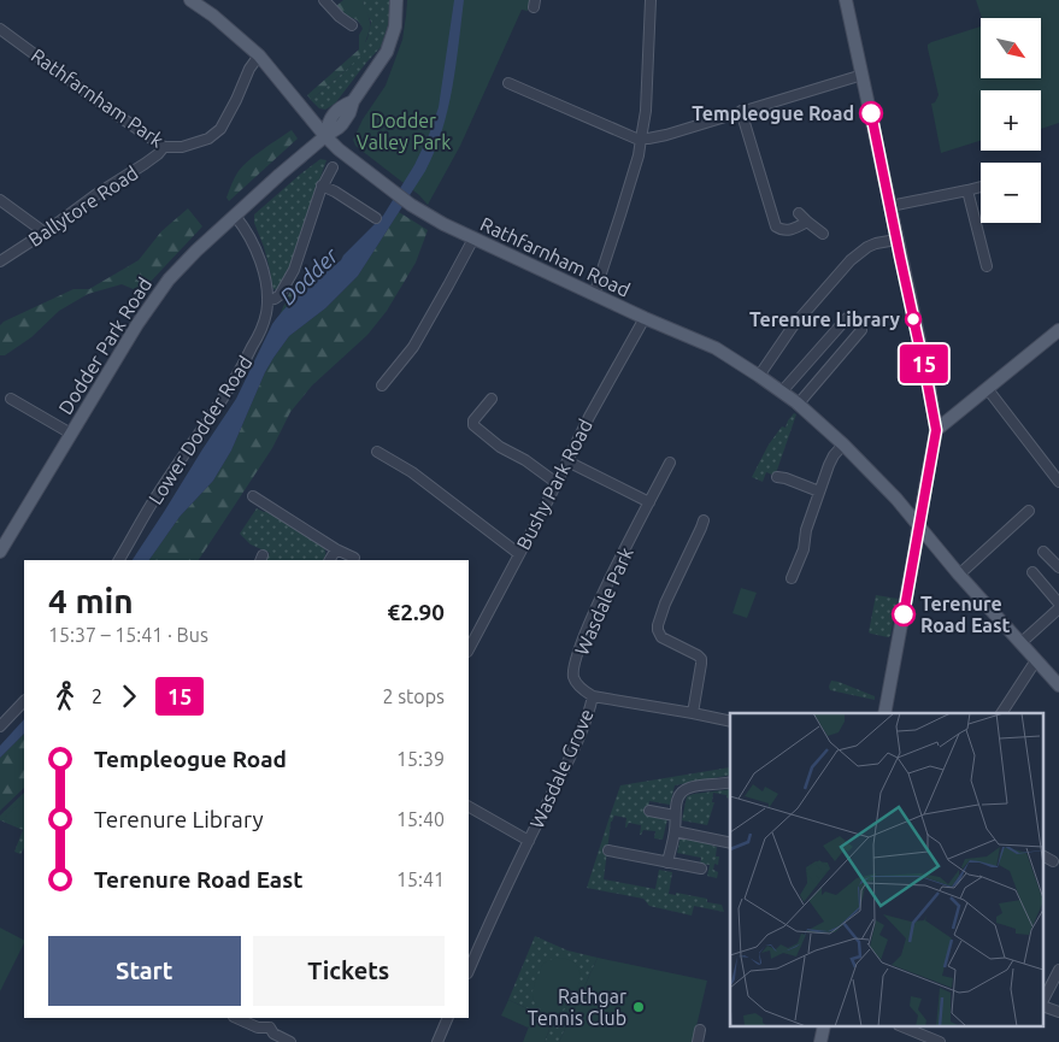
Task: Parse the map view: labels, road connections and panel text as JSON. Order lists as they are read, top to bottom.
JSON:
{
  "streets": {
    "main road": ["Rathfarnham Road", "Dodder Park Road"],
    "street": [
      "Rathfarnham Park",
      "Ballytore Road",
      "Lower Dodder Road",
      "Bushy Park Road",
      "Wasdale Park",
      "Wasdale Grove"
    ]
  },
  "crossings": [
    ["Rathfarnham Park", "Ballytore Road"],
    ["Rathfarnham Park", "Rathfarnham Road"],
    ["Rathfarnham Road", "Dodder Park Road"],
    ["Rathfarnham Road", "Bushy Park Road"],
    ["Wasdale Park", "Wasdale Grove"]
  ],
  "water": ["Dodder"],
  "parks": ["Dodder Valley Park"],
  "places": [
    "Templeogue Road",
    "Terenure Library",
    "Terenure Road East",
    "Rathgar Tennis Club"
  ],
  "lines": ["bus line 15"],
  "north": "bottom right",
  "page": {
    "on_map": "15",
    "map_buttons": ["+", "−"],
    "heading": ["4 min", "15:37 – 15:41 · Bus", "€2.90"],
    "legs": ["2", "15", "2 stops"],
    "list": [
      {
        "name": "Templeogue Road",
        "value": "15:39"
      },
      {
        "name": "Terenure Library",
        "value": "15:40"
      },
      {
        "name": "Terenure Road East",
        "value": "15:41"
      }
    ],
    "buttons": ["Start", "Tickets"]
  }
}
